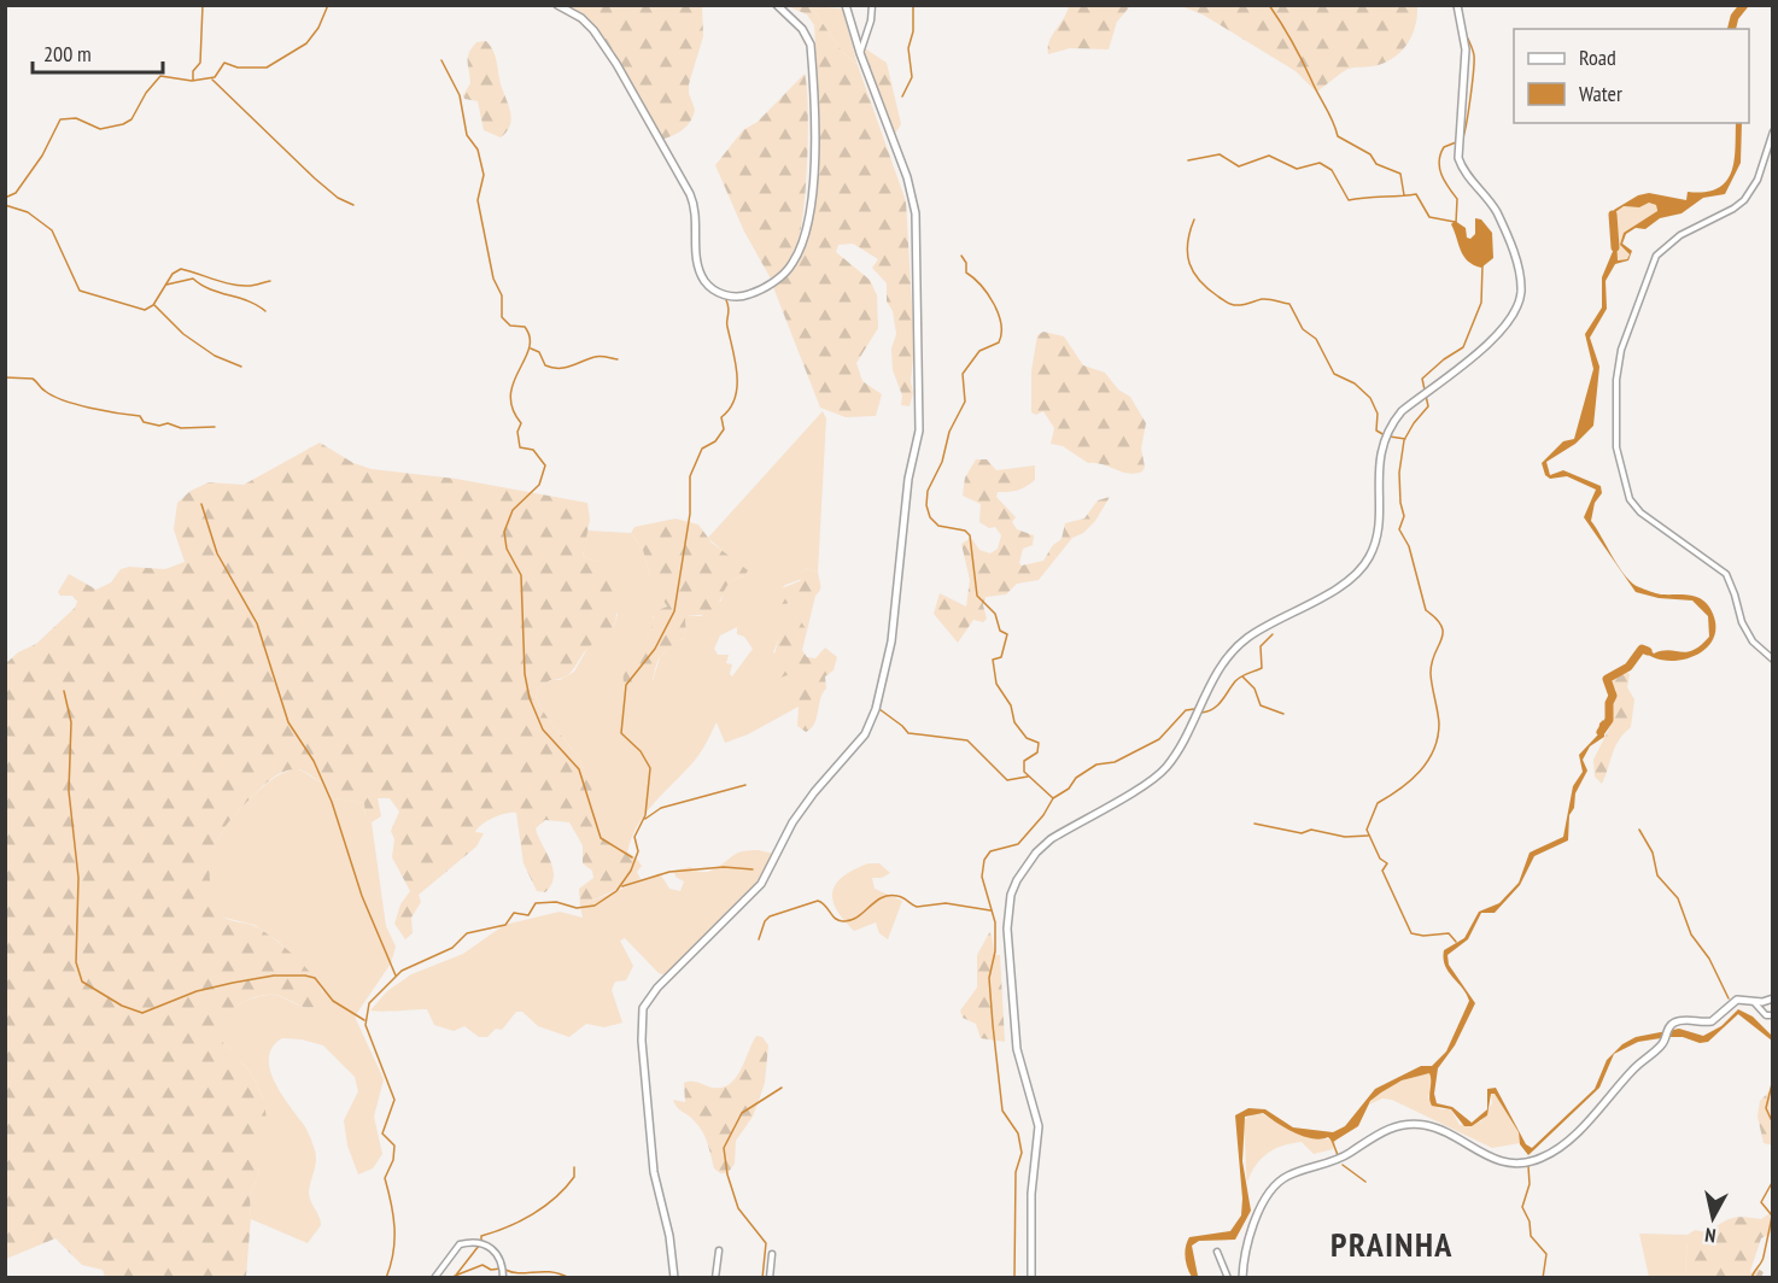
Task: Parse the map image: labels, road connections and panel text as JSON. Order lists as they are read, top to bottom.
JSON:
{
  "districts": ["PRAINHA"],
  "legend": ["Road", "Water"],
  "scale_bar": "200 m",
  "north": "bottom"
}
